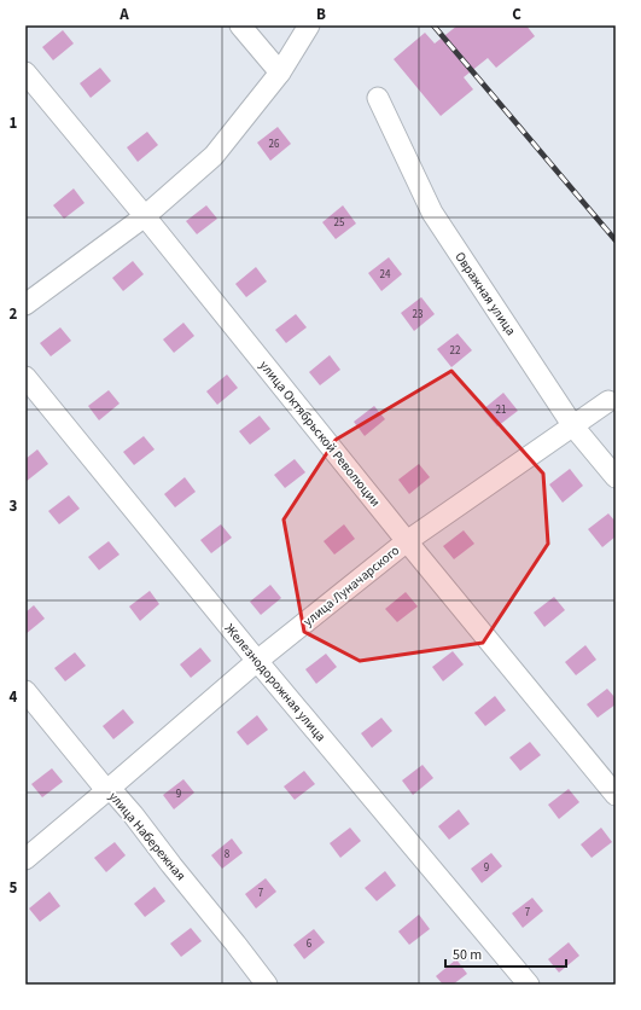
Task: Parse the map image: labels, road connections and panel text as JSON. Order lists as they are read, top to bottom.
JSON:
{
  "streets": {
    "street": [
      "Овражная улица",
      "улица Октябрьской Революции",
      "улица Луначарского",
      "Железнодорожная улица",
      "улица Набережная"
    ]
  },
  "crossings": [
    ["Овражная улица", "улица Луначарского"],
    ["улица Октябрьской Революции", "улица Луначарского"],
    ["улица Луначарского", "Железнодорожная улица"],
    ["улица Луначарского", "улица Набережная"]
  ],
  "house_numbers": [
    "26",
    "25",
    "24",
    "23",
    "22",
    "21",
    "9",
    "8",
    "9",
    "7",
    "7",
    "6"
  ],
  "scale_bar": "50 m",
  "grid": {
    "columns": ["A", "B", "C"],
    "rows": [
      "1",
      "2",
      "3",
      "4",
      "5"
    ]
  }
}
